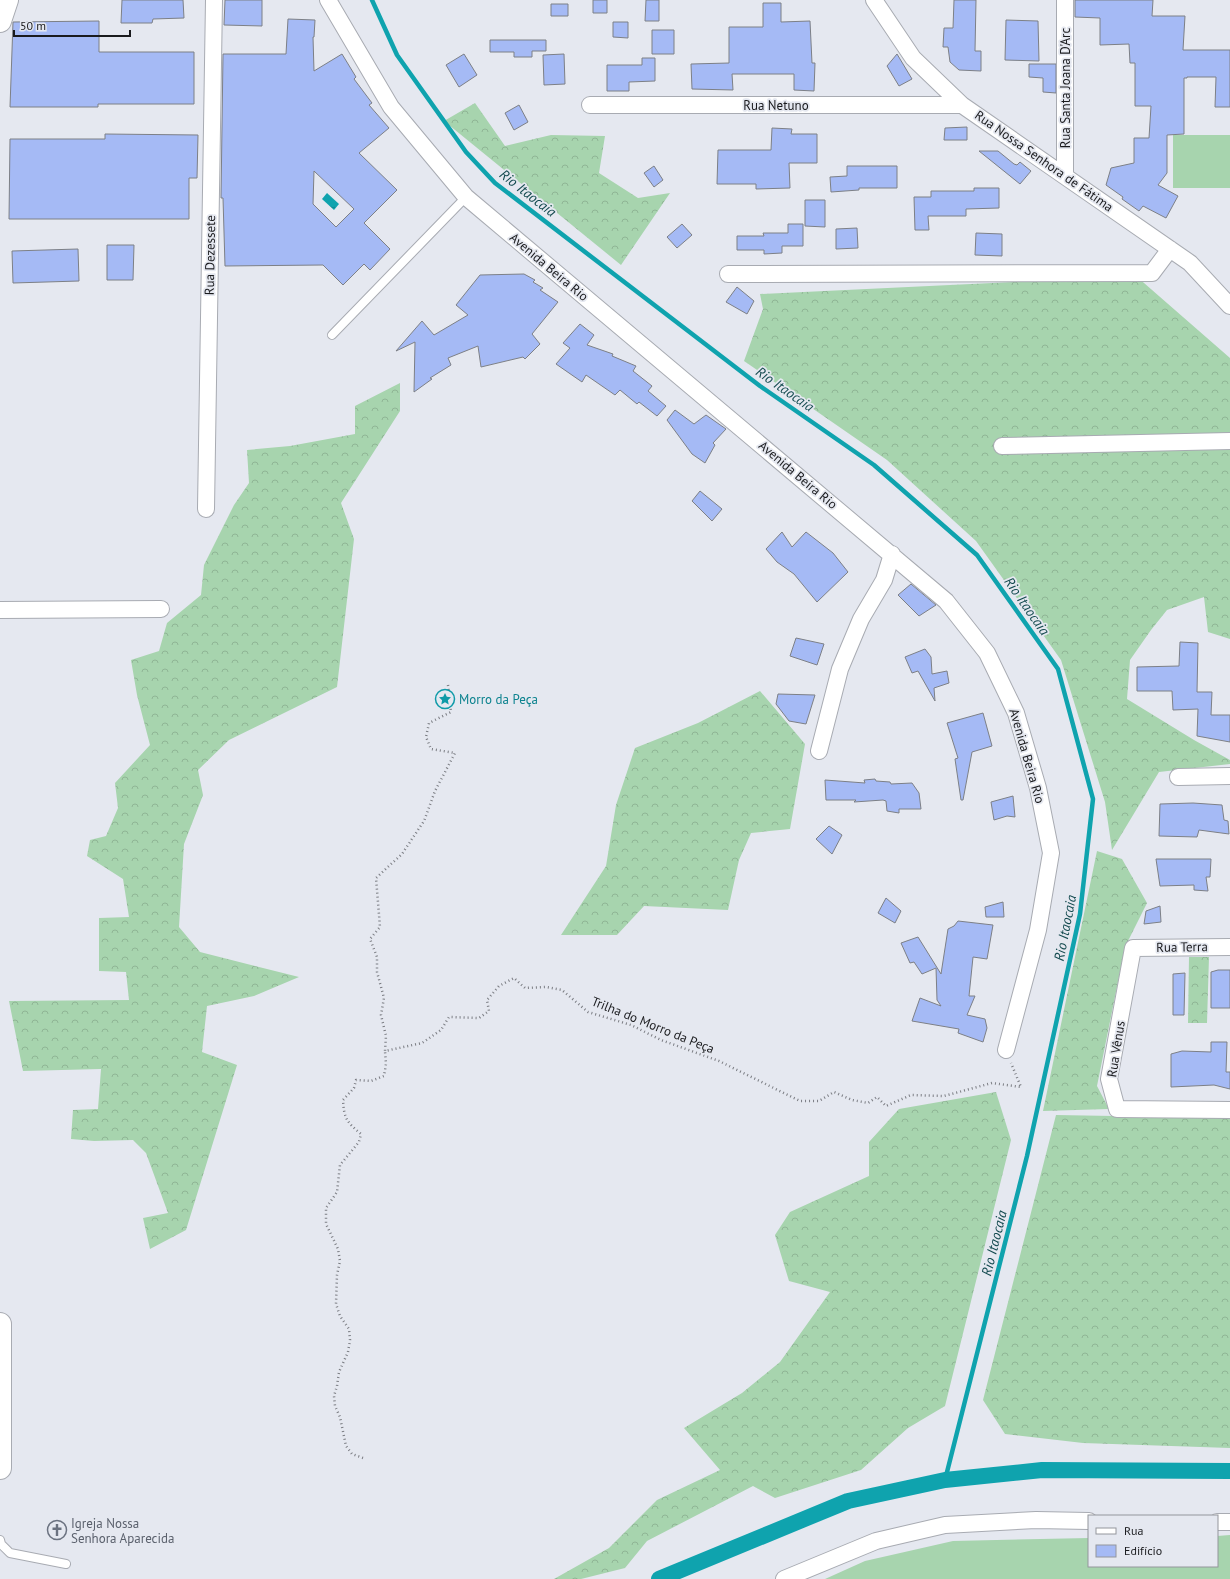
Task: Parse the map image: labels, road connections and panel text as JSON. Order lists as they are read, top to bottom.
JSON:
{
  "streets": {
    "street": [
      "Rua Santa Joana D'Arc",
      "Rua Netuno",
      "Rua Nossa Senhora de Fátima",
      "Rua Dezessete",
      "Avenida Beira Rio",
      "Rua Terra",
      "Rua Vênus"
    ],
    "path": ["Trilha do Morro da Peça"]
  },
  "crossings": [
    ["Rua Santa Joana D'Arc", "Rua Nossa Senhora de Fátima"],
    ["Rua Netuno", "Rua Nossa Senhora de Fátima"],
    ["Avenida Beira Rio", "Trilha do Morro da Peça"],
    ["Rua Terra", "Rua Vênus"]
  ],
  "water": ["Rio Itaocaia"],
  "places": {
    "place": ["Morro da Peça"],
    "church": ["Igreja Nossa Senhora Aparecida"]
  },
  "legend": ["Rua", "Edifício"],
  "scale_bar": "50 m"
}
